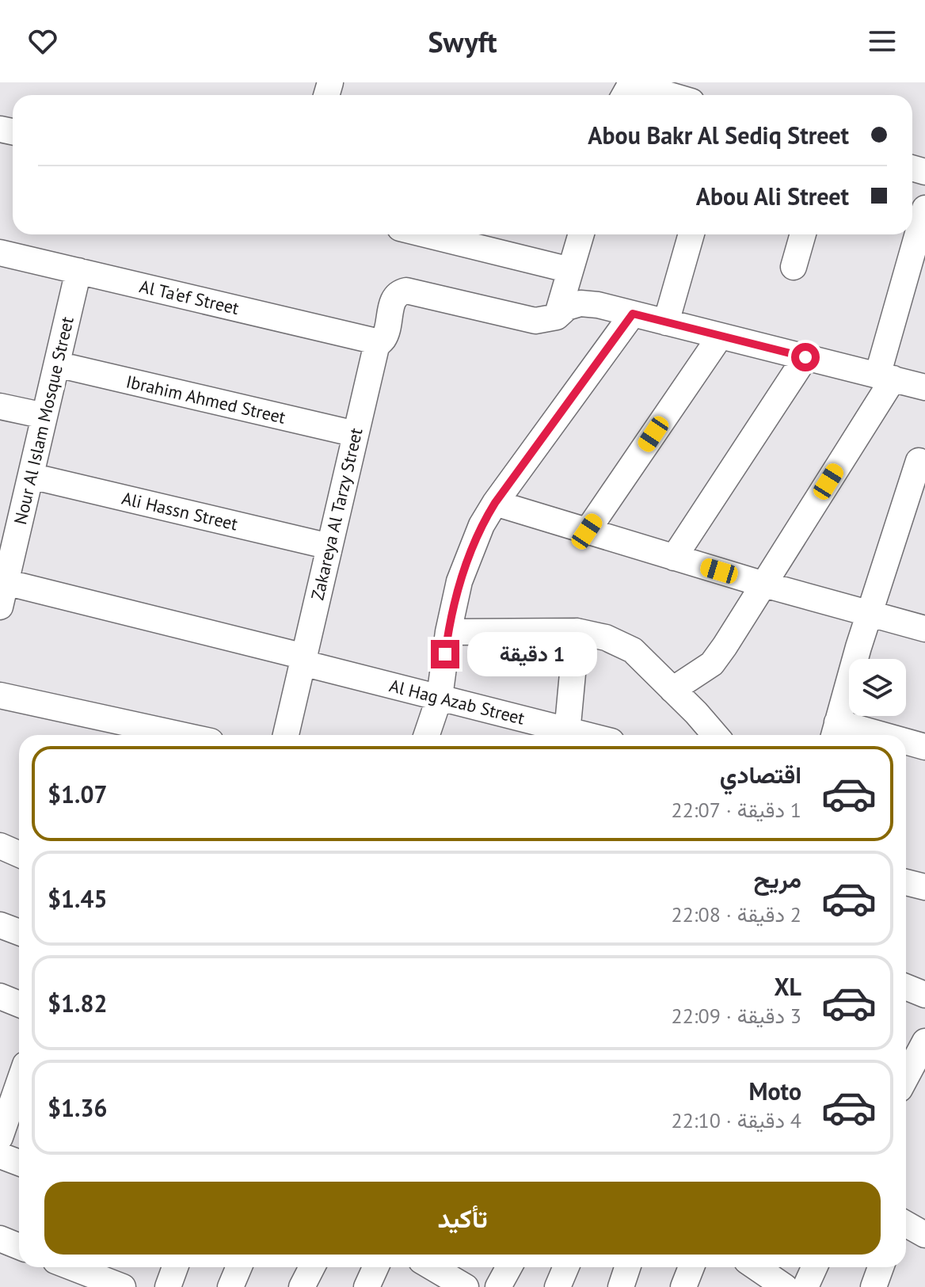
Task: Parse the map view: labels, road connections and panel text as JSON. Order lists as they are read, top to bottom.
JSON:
{
  "streets": {
    "street": [
      "Al Ta'ef Street",
      "Ibrahim Ahmed Street",
      "Nour Al Islam Mosque Street",
      "Ali Hassn Street",
      "Zakareya Al Tarzy Street",
      "Al Hag Azab Street"
    ]
  },
  "crossings": [
    ["Al Ta'ef Street", "Nour Al Islam Mosque Street"],
    ["Al Ta'ef Street", "Zakareya Al Tarzy Street"],
    ["Ibrahim Ahmed Street", "Nour Al Islam Mosque Street"],
    ["Ibrahim Ahmed Street", "Zakareya Al Tarzy Street"],
    ["Nour Al Islam Mosque Street", "Ali Hassn Street"],
    ["Nour Al Islam Mosque Street", "Al Hag Azab Street"],
    ["Ali Hassn Street", "Zakareya Al Tarzy Street"],
    ["Zakareya Al Tarzy Street", "Al Hag Azab Street"]
  ],
  "page": {
    "header": "Swyft",
    "banner": ["Abou Bakr Al Sediq Street", "Abou Ali Street"],
    "bubble": "1 دقيقة",
    "list": [
      {
        "name": "اقتصادي",
        "note": "1 دقيقة · 22:07",
        "value": "$1.07"
      },
      {
        "name": "مريح",
        "note": "2 دقيقة · 22:08",
        "value": "$1.45"
      },
      {
        "name": "XL",
        "note": "3 دقيقة · 22:09",
        "value": "$1.82"
      },
      {
        "name": "Moto",
        "note": "4 دقيقة · 22:10",
        "value": "$1.36"
      }
    ],
    "buttons": "تأكيد"
  }
}
